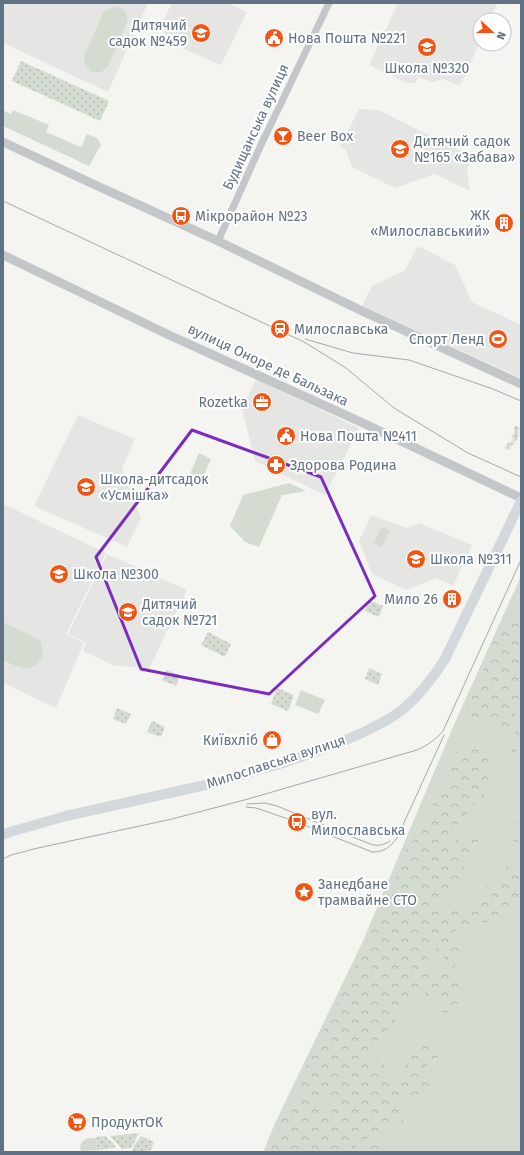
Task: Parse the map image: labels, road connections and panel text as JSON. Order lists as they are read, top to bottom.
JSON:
{
  "streets": {
    "main road": ["Милославська вулиця"],
    "street": ["Будищанська вулиця", "вулиця Оноре де Бальзака"]
  },
  "crossings": [
    ["вулиця Оноре де Бальзака", "Милославська вулиця"]
  ],
  "places": {
    "school or university": [
      "Дитячий садок №459",
      "Школа №320",
      "Дитячий садок №165 «Забава»",
      "Школа-дитсадок «Усмішка»",
      "Школа №311",
      "Школа №300",
      "Дитячий садок №721"
    ],
    "public building": ["Нова Пошта №221", "Нова Пошта №411"],
    "bar": ["Beer Box"],
    "bus stop": ["Мікрорайон №23", "вул. Милославська"],
    "building": ["ЖК «Милославський»", "Мило 26"],
    "station": ["Милославська"],
    "sports": ["Спорт Ленд"],
    "office": ["Rozetka"],
    "pharmacy": ["Здорова Родина"],
    "shop": ["Київхліб"],
    "place": ["Занедбане трамвайне СТО"],
    "supermarket": ["ПродуктОК"]
  },
  "north": "right"
}
